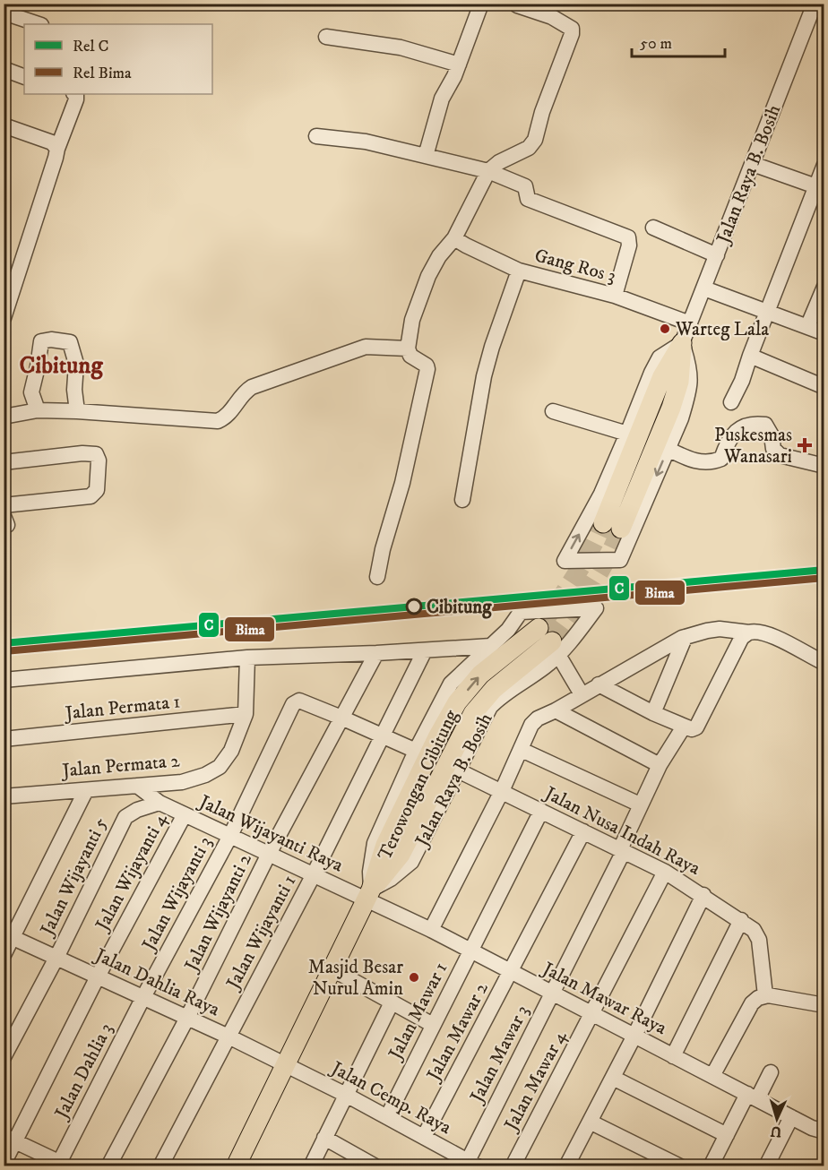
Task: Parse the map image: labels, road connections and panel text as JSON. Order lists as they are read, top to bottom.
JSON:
{
  "streets": {
    "main road": ["Jalan Raya B. Bosih", "Terowongan Cibitung"],
    "street": [
      "Gang Ros 3",
      "Jalan Permata 1",
      "Jalan Permata 2",
      "Jalan Nusa Indah Raya",
      "Jalan Wijayanti Raya",
      "Jalan Wijayanti 4",
      "Jalan Wijayanti 5",
      "Jalan Wijayanti 3",
      "Jalan Wijayanti 2",
      "Jalan Wijayanti 1",
      "Jalan Dahlia Raya",
      "Jalan Mawar Raya",
      "Jalan Mawar 1",
      "Jalan Mawar 2",
      "Jalan Mawar 3",
      "Jalan Dahlia 3",
      "Jalan Mawar 4",
      "Jalan Cemp. Raya"
    ]
  },
  "crossings": [
    ["Jalan Raya B. Bosih", "Gang Ros 3"],
    ["Jalan Raya B. Bosih", "Terowongan Cibitung"],
    ["Jalan Raya B. Bosih", "Jalan Nusa Indah Raya"],
    ["Jalan Raya B. Bosih", "Jalan Wijayanti Raya"],
    ["Jalan Raya B. Bosih", "Jalan Dahlia Raya"],
    ["Jalan Raya B. Bosih", "Jalan Mawar Raya"],
    ["Jalan Raya B. Bosih", "Jalan Cemp. Raya"],
    ["Jalan Permata 1", "Jalan Permata 2"],
    ["Jalan Permata 2", "Jalan Wijayanti Raya"],
    ["Terowongan Cibitung", "Jalan Wijayanti Raya"],
    ["Terowongan Cibitung", "Jalan Mawar Raya"],
    ["Jalan Nusa Indah Raya", "Jalan Mawar 1"],
    ["Jalan Nusa Indah Raya", "Jalan Mawar 2"],
    ["Jalan Nusa Indah Raya", "Jalan Mawar 3"],
    ["Jalan Nusa Indah Raya", "Jalan Mawar 4"],
    ["Jalan Wijayanti Raya", "Jalan Wijayanti 4"],
    ["Jalan Wijayanti Raya", "Jalan Wijayanti 5"],
    ["Jalan Wijayanti Raya", "Jalan Wijayanti 3"],
    ["Jalan Wijayanti Raya", "Jalan Wijayanti 2"],
    ["Jalan Wijayanti Raya", "Jalan Wijayanti 1"],
    ["Jalan Wijayanti Raya", "Jalan Mawar Raya"],
    ["Jalan Wijayanti 4", "Jalan Dahlia Raya"],
    ["Jalan Wijayanti 5", "Jalan Dahlia Raya"],
    ["Jalan Wijayanti 3", "Jalan Wijayanti 2"],
    ["Jalan Wijayanti 3", "Jalan Dahlia Raya"],
    ["Jalan Wijayanti 3", "Jalan Dahlia 3"],
    ["Jalan Wijayanti 2", "Jalan Dahlia Raya"],
    ["Jalan Wijayanti 1", "Jalan Dahlia Raya"],
    ["Jalan Dahlia Raya", "Jalan Dahlia 3"],
    ["Jalan Dahlia Raya", "Jalan Cemp. Raya"],
    ["Jalan Mawar Raya", "Jalan Mawar 1"],
    ["Jalan Mawar Raya", "Jalan Mawar 2"],
    ["Jalan Mawar Raya", "Jalan Mawar 3"],
    ["Jalan Mawar Raya", "Jalan Mawar 4"],
    ["Jalan Mawar 1", "Jalan Cemp. Raya"],
    ["Jalan Mawar 2", "Jalan Cemp. Raya"],
    ["Jalan Mawar 3", "Jalan Cemp. Raya"]
  ],
  "districts": ["Cibitung"],
  "places": {
    "other": ["Warteg Lala", "Cibitung", "Masjid Besar Nurul Amin"],
    "health": ["Puskesmas Wanasari"]
  },
  "lines": ["rail line C", "rail line Bima"],
  "legend": ["Rel C", "Rel Bima"],
  "scale_bar": "50 m",
  "north": "bottom"
}
